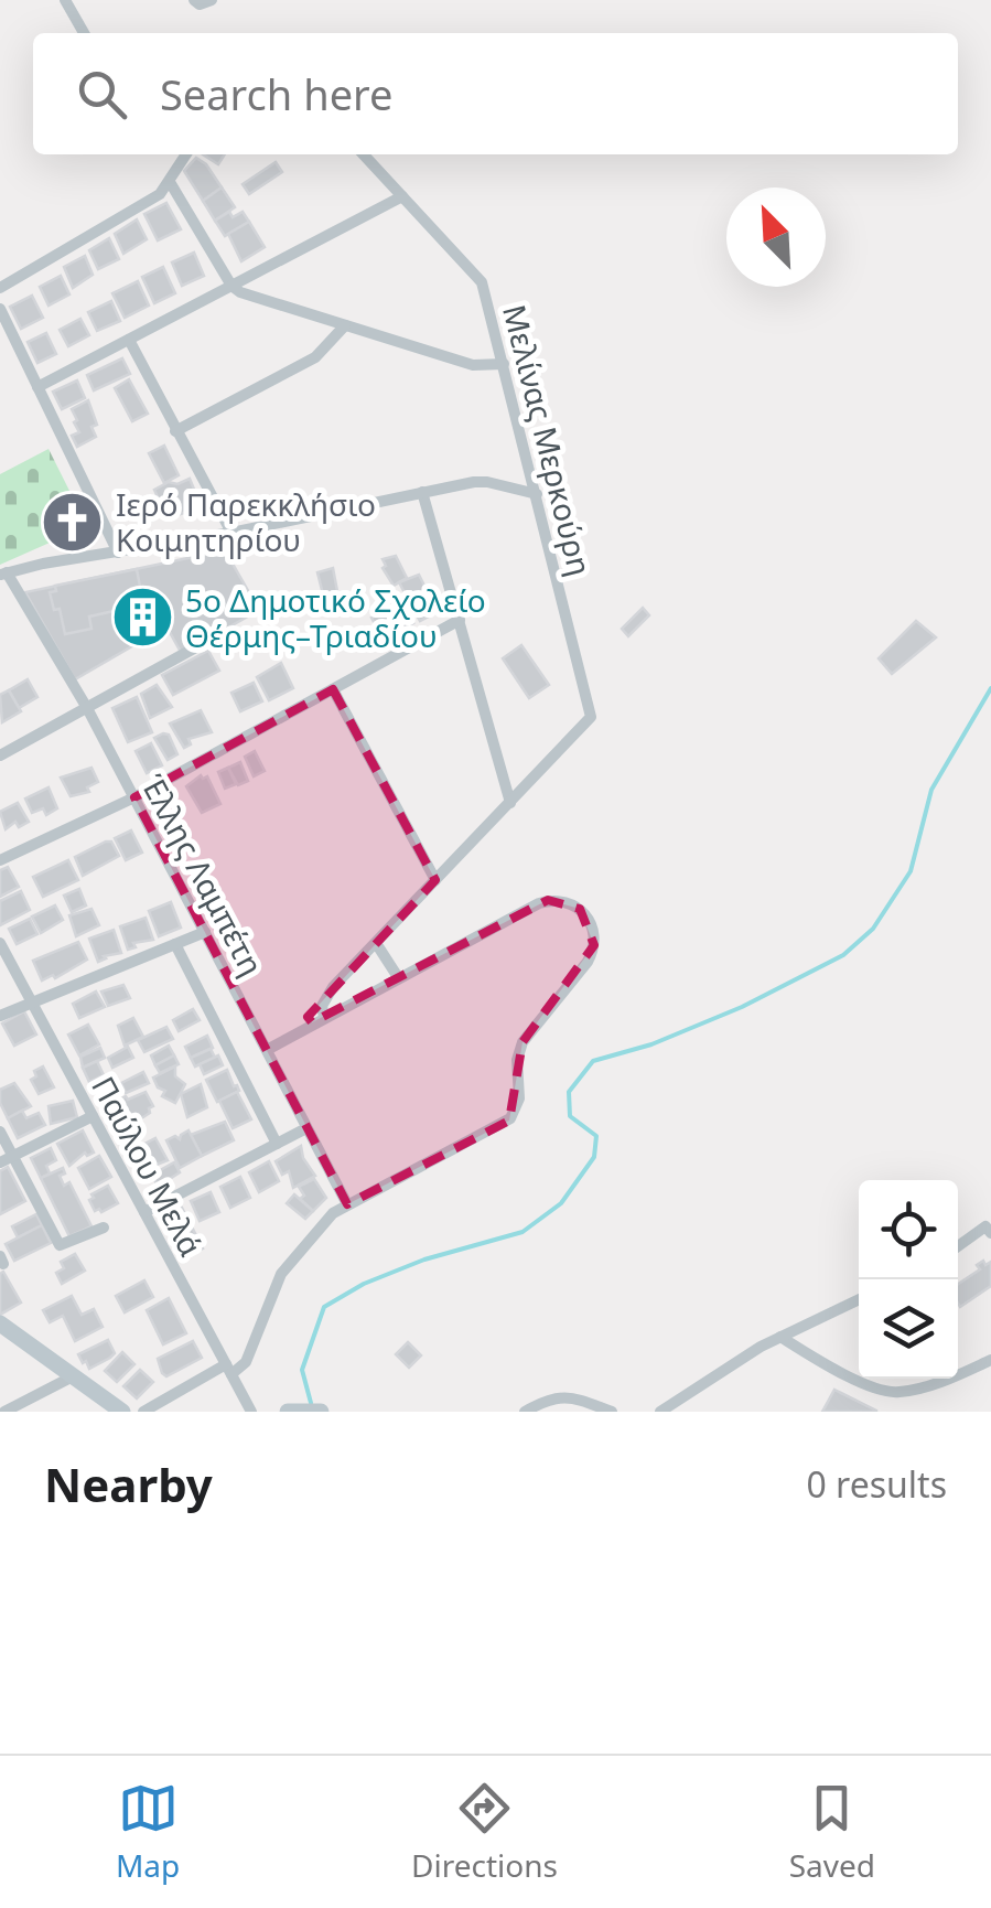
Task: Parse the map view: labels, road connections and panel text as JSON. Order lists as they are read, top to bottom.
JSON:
{
  "streets": {
    "street": ["Μελίνας Μερκούρη", "Έλλης Λαμπέτη", "Παύλου Μελά"]
  },
  "places": {
    "church": ["Ιερό Παρεκκλήσιο Κοιμητηρίου"],
    "building": ["5ο Δημοτικό Σχολείο Θέρμης–Τριαδίου"]
  },
  "north": "top left",
  "page": {
    "search": "Search here",
    "heading": ["Nearby", "0 results"],
    "nav": ["Map", "Directions", "Saved"]
  }
}
